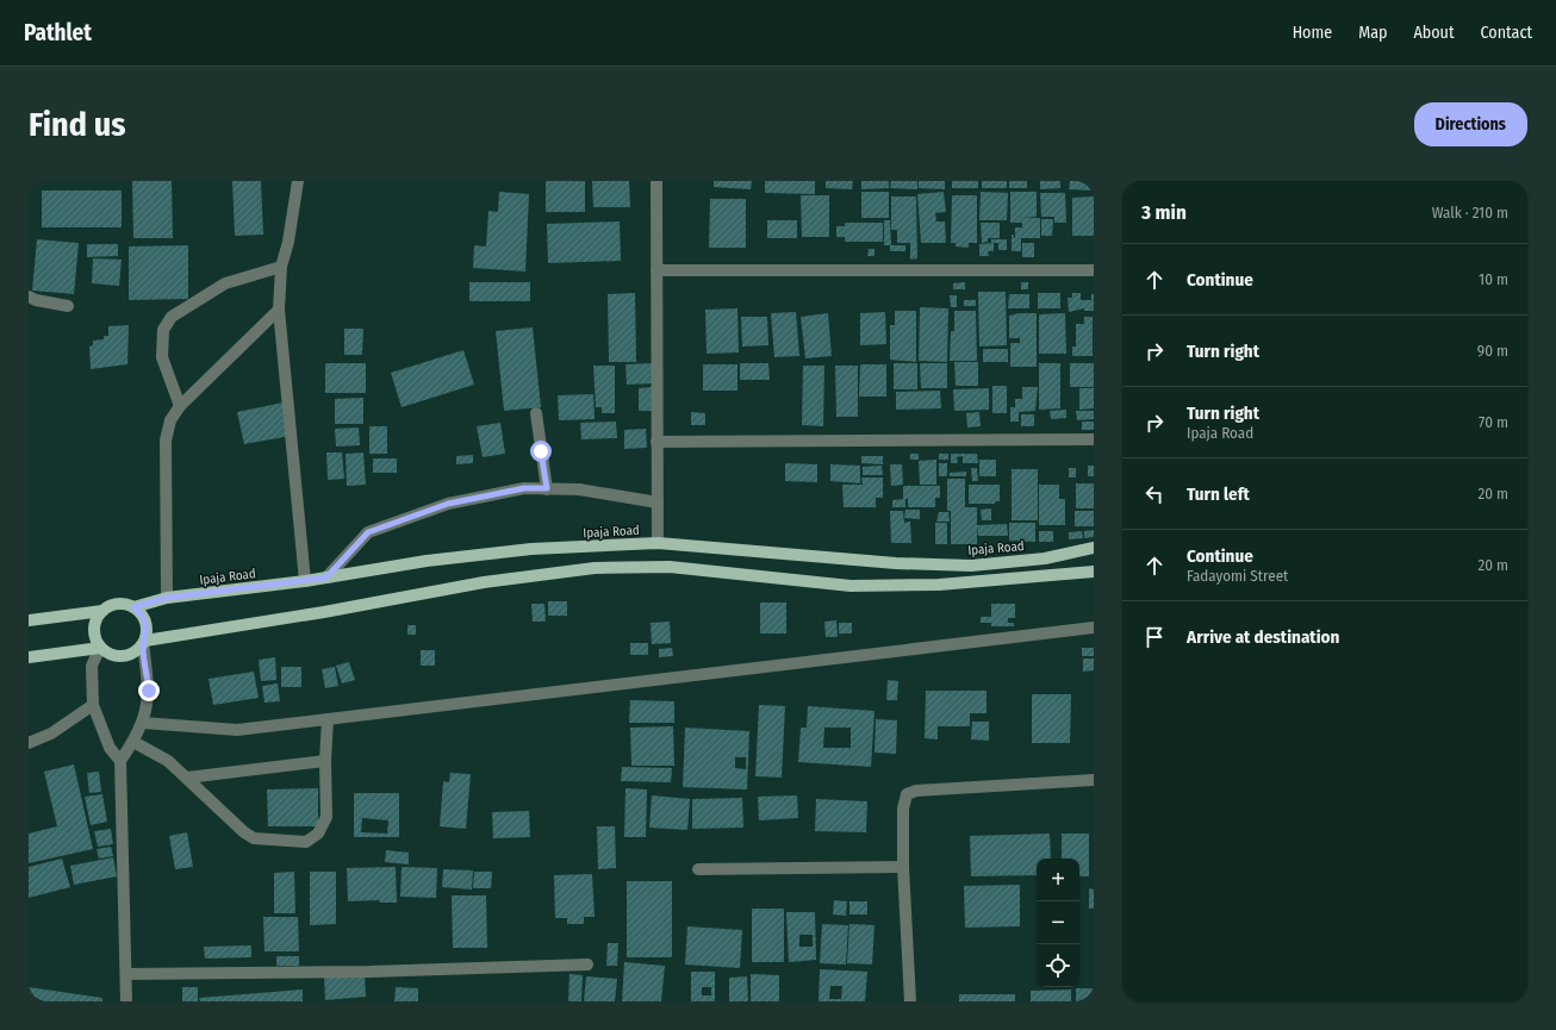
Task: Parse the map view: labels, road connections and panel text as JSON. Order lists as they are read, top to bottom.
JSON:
{
  "streets": {
    "main road": ["Ipaja Road"]
  },
  "page": {
    "header": "Pathlet",
    "nav": [
      "Home",
      "Map",
      "About",
      "Contact"
    ],
    "buttons": "Directions",
    "title": "Find us",
    "heading": ["3 min", "Walk · 210 m"],
    "list": [
      ["Continue", "10 m"],
      ["Turn right", "90 m"],
      ["Turn right", "Ipaja Road", "70 m"],
      ["Turn left", "20 m"],
      ["Continue", "Fadayomi Street", "20 m"],
      "Arrive at destination"
    ],
    "map_buttons": ["+", "−"]
  }
}
